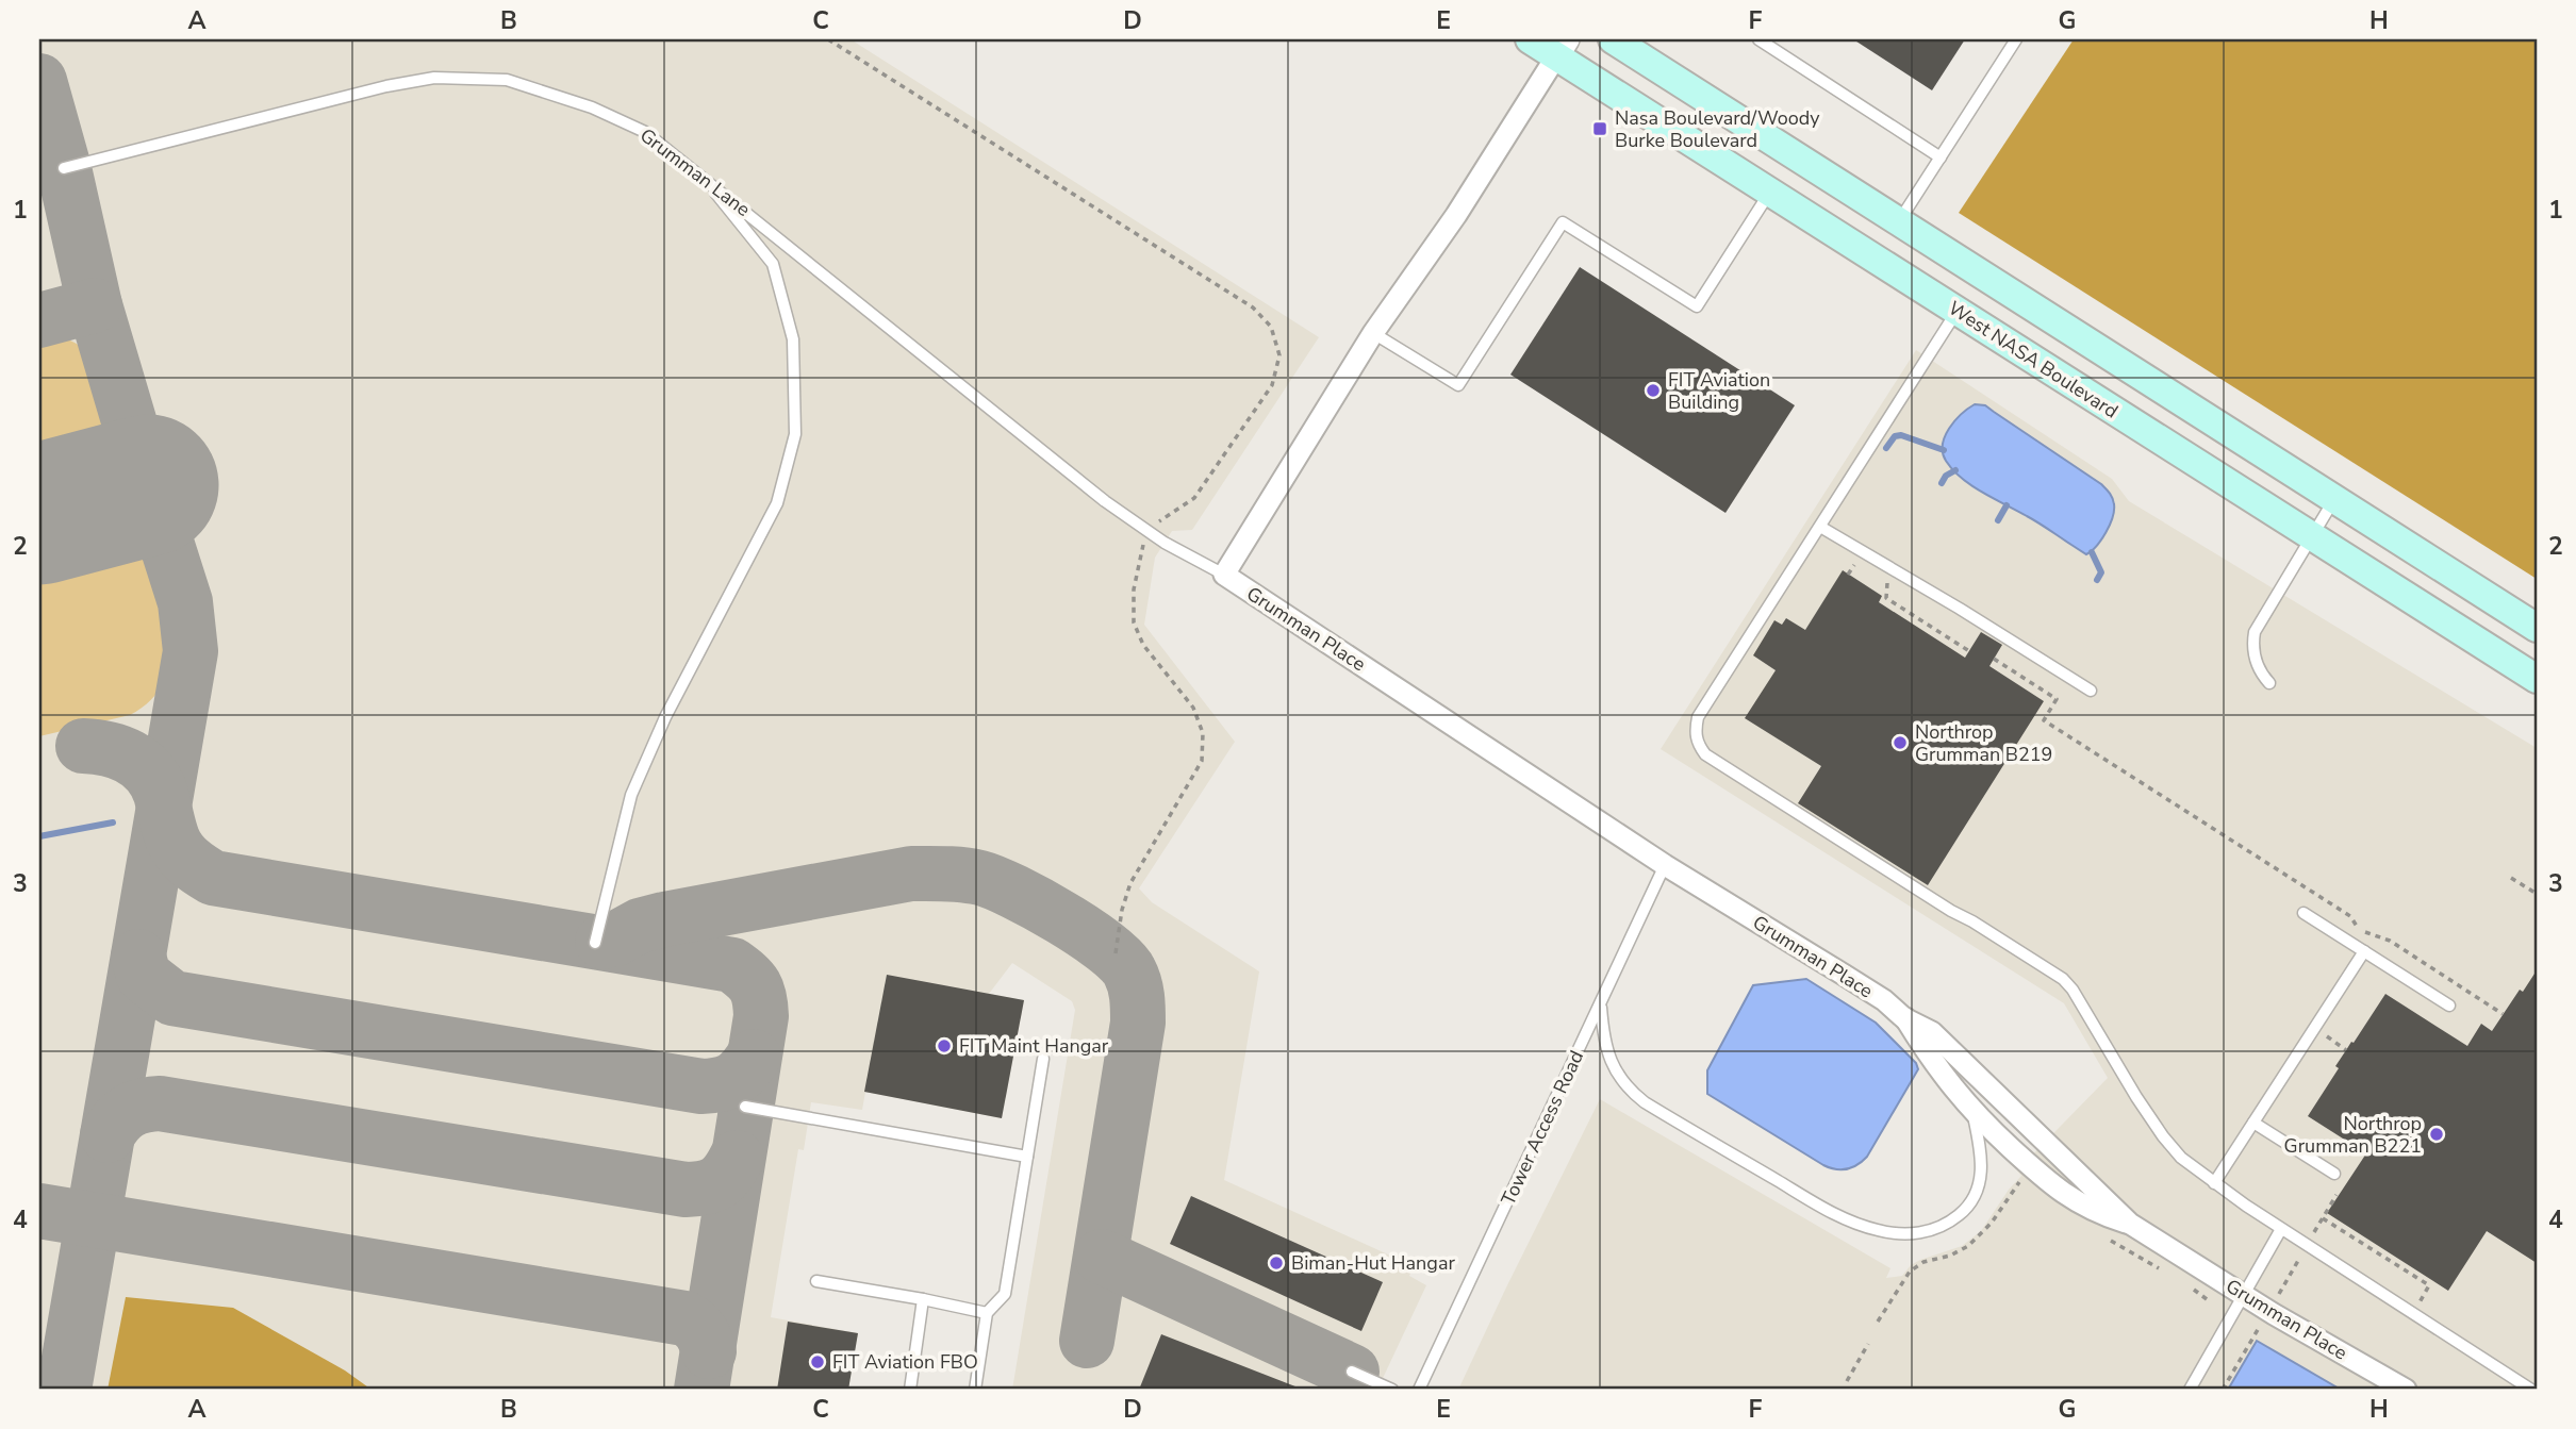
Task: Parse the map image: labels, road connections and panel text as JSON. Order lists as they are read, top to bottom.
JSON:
{
  "streets": {
    "main road": ["West NASA Boulevard"],
    "street": ["Grumman Place"],
    "lane": ["Grumman Lane", "Tower Access Road"]
  },
  "crossings": [
    ["Grumman Lane", "Grumman Place"],
    ["Grumman Place", "Tower Access Road"]
  ],
  "places": {
    "transit": ["Nasa Boulevard/Woody Burke Boulevard"],
    "other": [
      "FIT Aviation Building",
      "Northrop Grumman B219",
      "FIT Maint Hangar",
      "Northrop Grumman B221",
      "Biman-Hut Hangar",
      "FIT Aviation FBO"
    ]
  },
  "grid": {
    "columns": [
      "A",
      "B",
      "C",
      "D",
      "E",
      "F",
      "G",
      "H"
    ],
    "rows": [
      "1",
      "2",
      "3",
      "4"
    ]
  }
}
